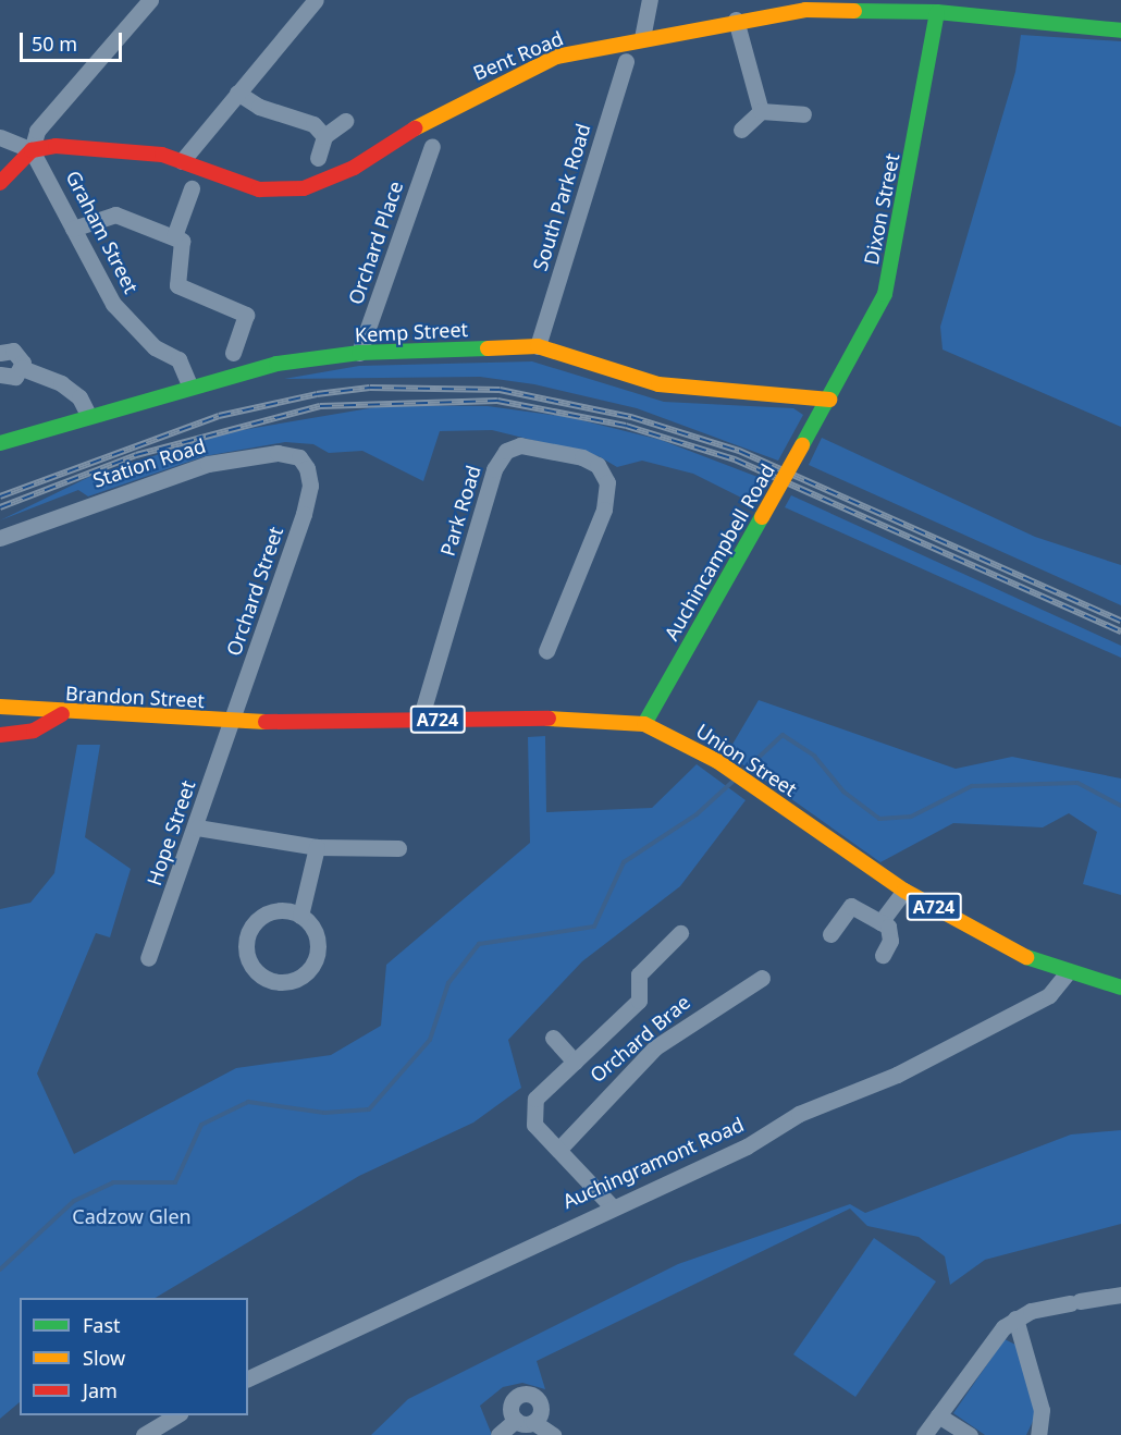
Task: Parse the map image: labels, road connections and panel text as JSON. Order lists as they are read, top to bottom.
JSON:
{
  "streets": {
    "street": [
      "Bent Road",
      "South Park Road",
      "Dixon Street",
      "Graham Street",
      "Orchard Place",
      "Kemp Street",
      "Station Road",
      "Park Road",
      "Auchincampbell Road",
      "Orchard Street",
      "Brandon Street",
      "A724",
      "Union Street",
      "Hope Street",
      "Orchard Brae",
      "Auchingramont Road"
    ]
  },
  "crossings": [
    ["Bent Road", "Dixon Street"],
    ["Bent Road", "Graham Street"],
    ["South Park Road", "Kemp Street"],
    ["Dixon Street", "Kemp Street"],
    ["Dixon Street", "Auchincampbell Road"],
    ["Graham Street", "Kemp Street"],
    ["Orchard Place", "Kemp Street"],
    ["Kemp Street", "Auchincampbell Road"],
    ["Station Road", "Orchard Street"],
    ["Park Road", "Union Street"],
    ["Auchincampbell Road", "Union Street"],
    ["Orchard Street", "Brandon Street"],
    ["Orchard Street", "Union Street"],
    ["Orchard Street", "Hope Street"],
    ["Brandon Street", "Union Street"],
    ["Brandon Street", "Hope Street"],
    ["Union Street", "Hope Street"],
    ["Union Street", "Auchingramont Road"],
    ["Orchard Brae", "Auchingramont Road"]
  ],
  "parks": ["Cadzow Glen"],
  "legend": ["Fast", "Slow", "Jam"],
  "scale_bar": "50 m"
}
